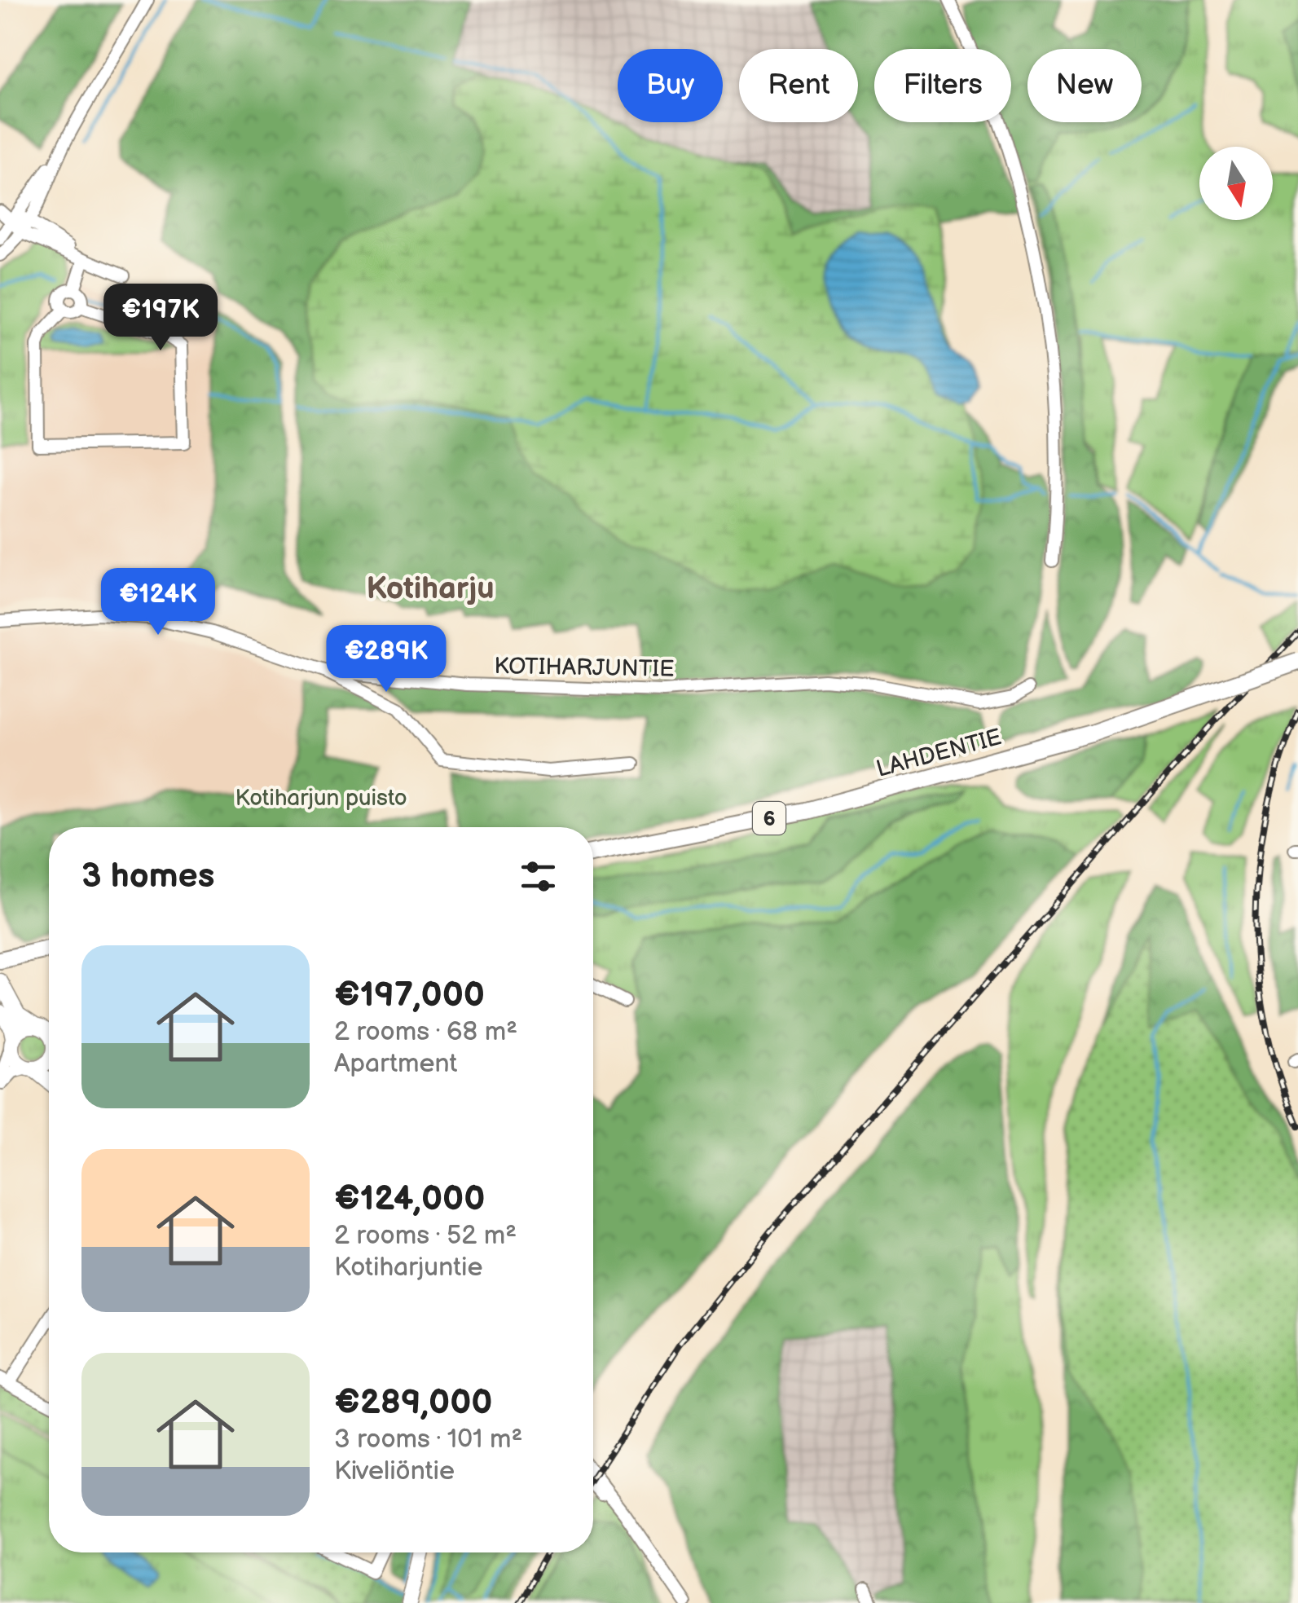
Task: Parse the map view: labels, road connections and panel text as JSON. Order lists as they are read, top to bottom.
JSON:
{
  "streets": {
    "highway": ["LAHDENTIE", "6"],
    "street": ["KOTIHARJUNTIE"]
  },
  "districts": ["Kotiharju"],
  "parks": ["Kotiharjun puisto"],
  "north": "bottom",
  "page": {
    "chip": [
      "Buy",
      "Rent",
      "Filters",
      "New"
    ],
    "price": ["€197K", "€124K", "€289K"],
    "heading": "3 homes",
    "list": [
      {
        "name": "€197,000",
        "note": "2 rooms · 68 m² · Apartment"
      },
      {
        "name": "€124,000",
        "note": "2 rooms · 52 m² · Kotiharjuntie"
      },
      {
        "name": "€289,000",
        "note": "3 rooms · 101 m² · Kiveliöntie"
      }
    ]
  }
}
